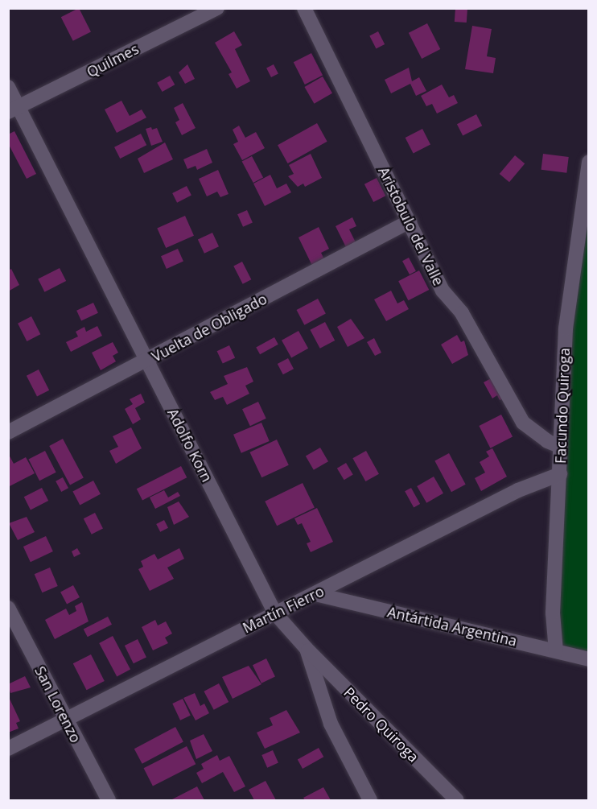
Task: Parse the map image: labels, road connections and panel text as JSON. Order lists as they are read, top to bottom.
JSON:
{
  "streets": {
    "street": [
      "Quilmes",
      "Aristobulo del Valle",
      "Vuelta de Obligado",
      "Facundo Quiroga",
      "Adolfo Korn",
      "Martín Fierro",
      "Antártida Argentina",
      "San Lorenzo",
      "Pedro Quiroga"
    ]
  },
  "crossings": [
    ["Quilmes", "Adolfo Korn"],
    ["Aristobulo del Valle", "Vuelta de Obligado"],
    ["Aristobulo del Valle", "Facundo Quiroga"],
    ["Vuelta de Obligado", "Adolfo Korn"],
    ["Facundo Quiroga", "Martín Fierro"],
    ["Facundo Quiroga", "Antártida Argentina"],
    ["Adolfo Korn", "Martín Fierro"],
    ["Adolfo Korn", "Pedro Quiroga"],
    ["Martín Fierro", "Antártida Argentina"],
    ["Martín Fierro", "San Lorenzo"]
  ]
}
